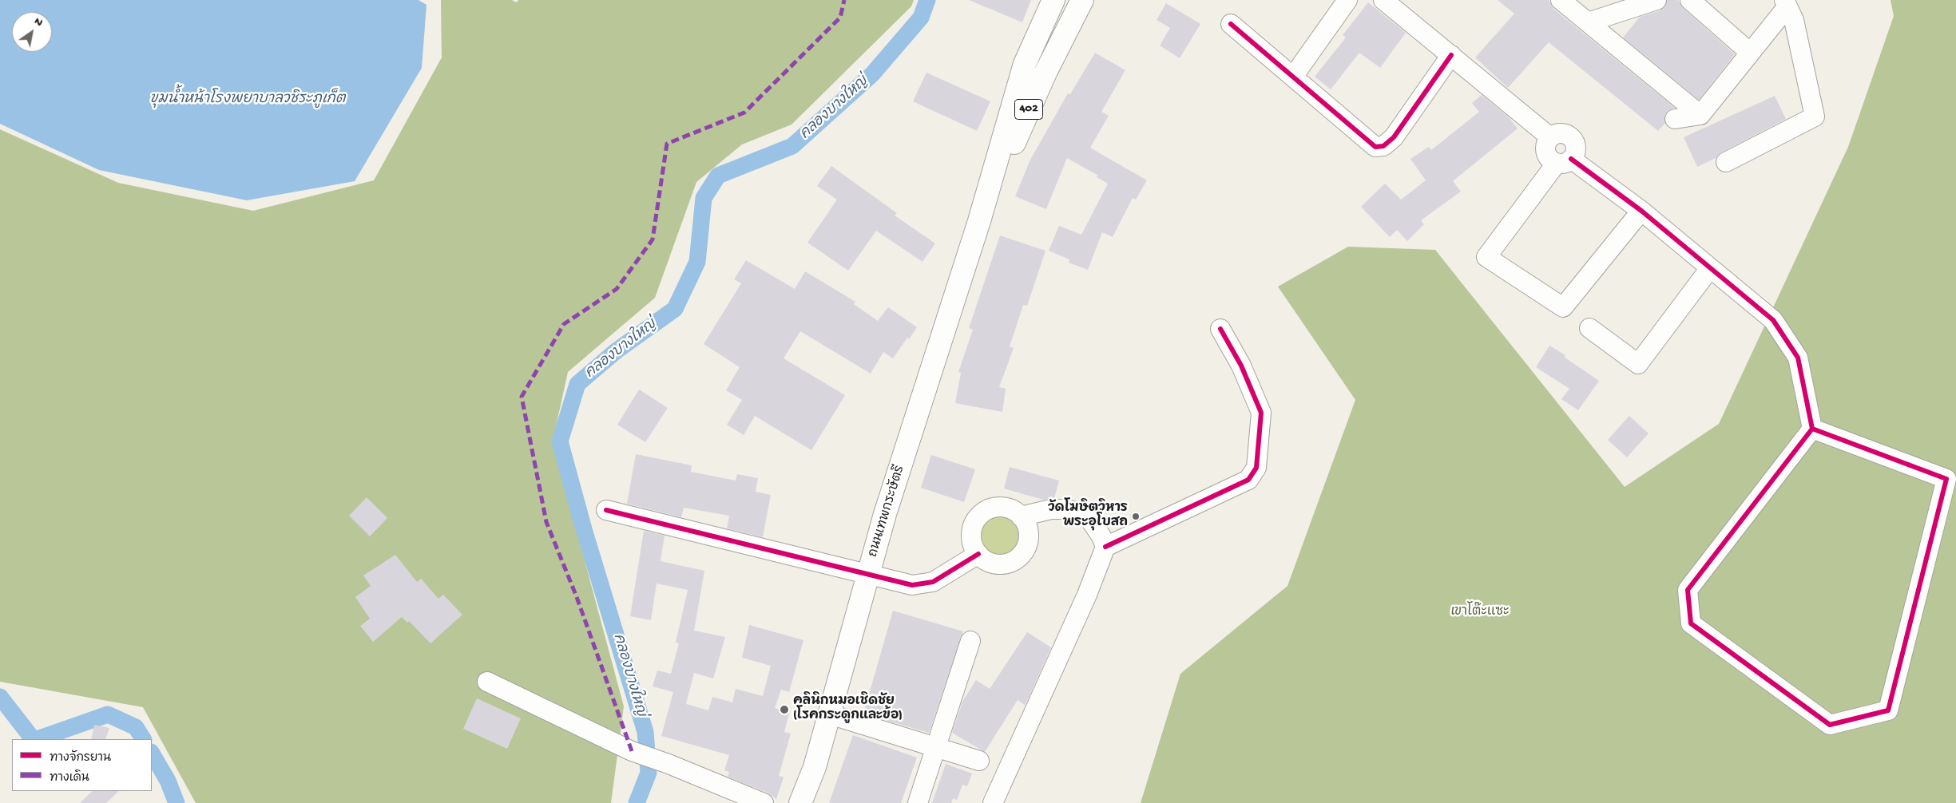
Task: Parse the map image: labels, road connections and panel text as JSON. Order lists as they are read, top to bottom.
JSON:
{
  "streets": {
    "main road": ["402", "ถนนเทพกระษัตรี"]
  },
  "water": ["ขุมน้ำหน้าโรงพยาบาลวชิระภูเก็ต", "คลองบางใหญ่"],
  "parks": ["เขาโต๊ะแซะ"],
  "places": ["วัดโฆษิตวิหาร พระอุโบสถ", "คลินิกหมอเชิดชัย (โรคกระดูกและข้อ)"],
  "legend": ["ทางจักรยาน", "ทางเดิน"],
  "north": "top right"
}
